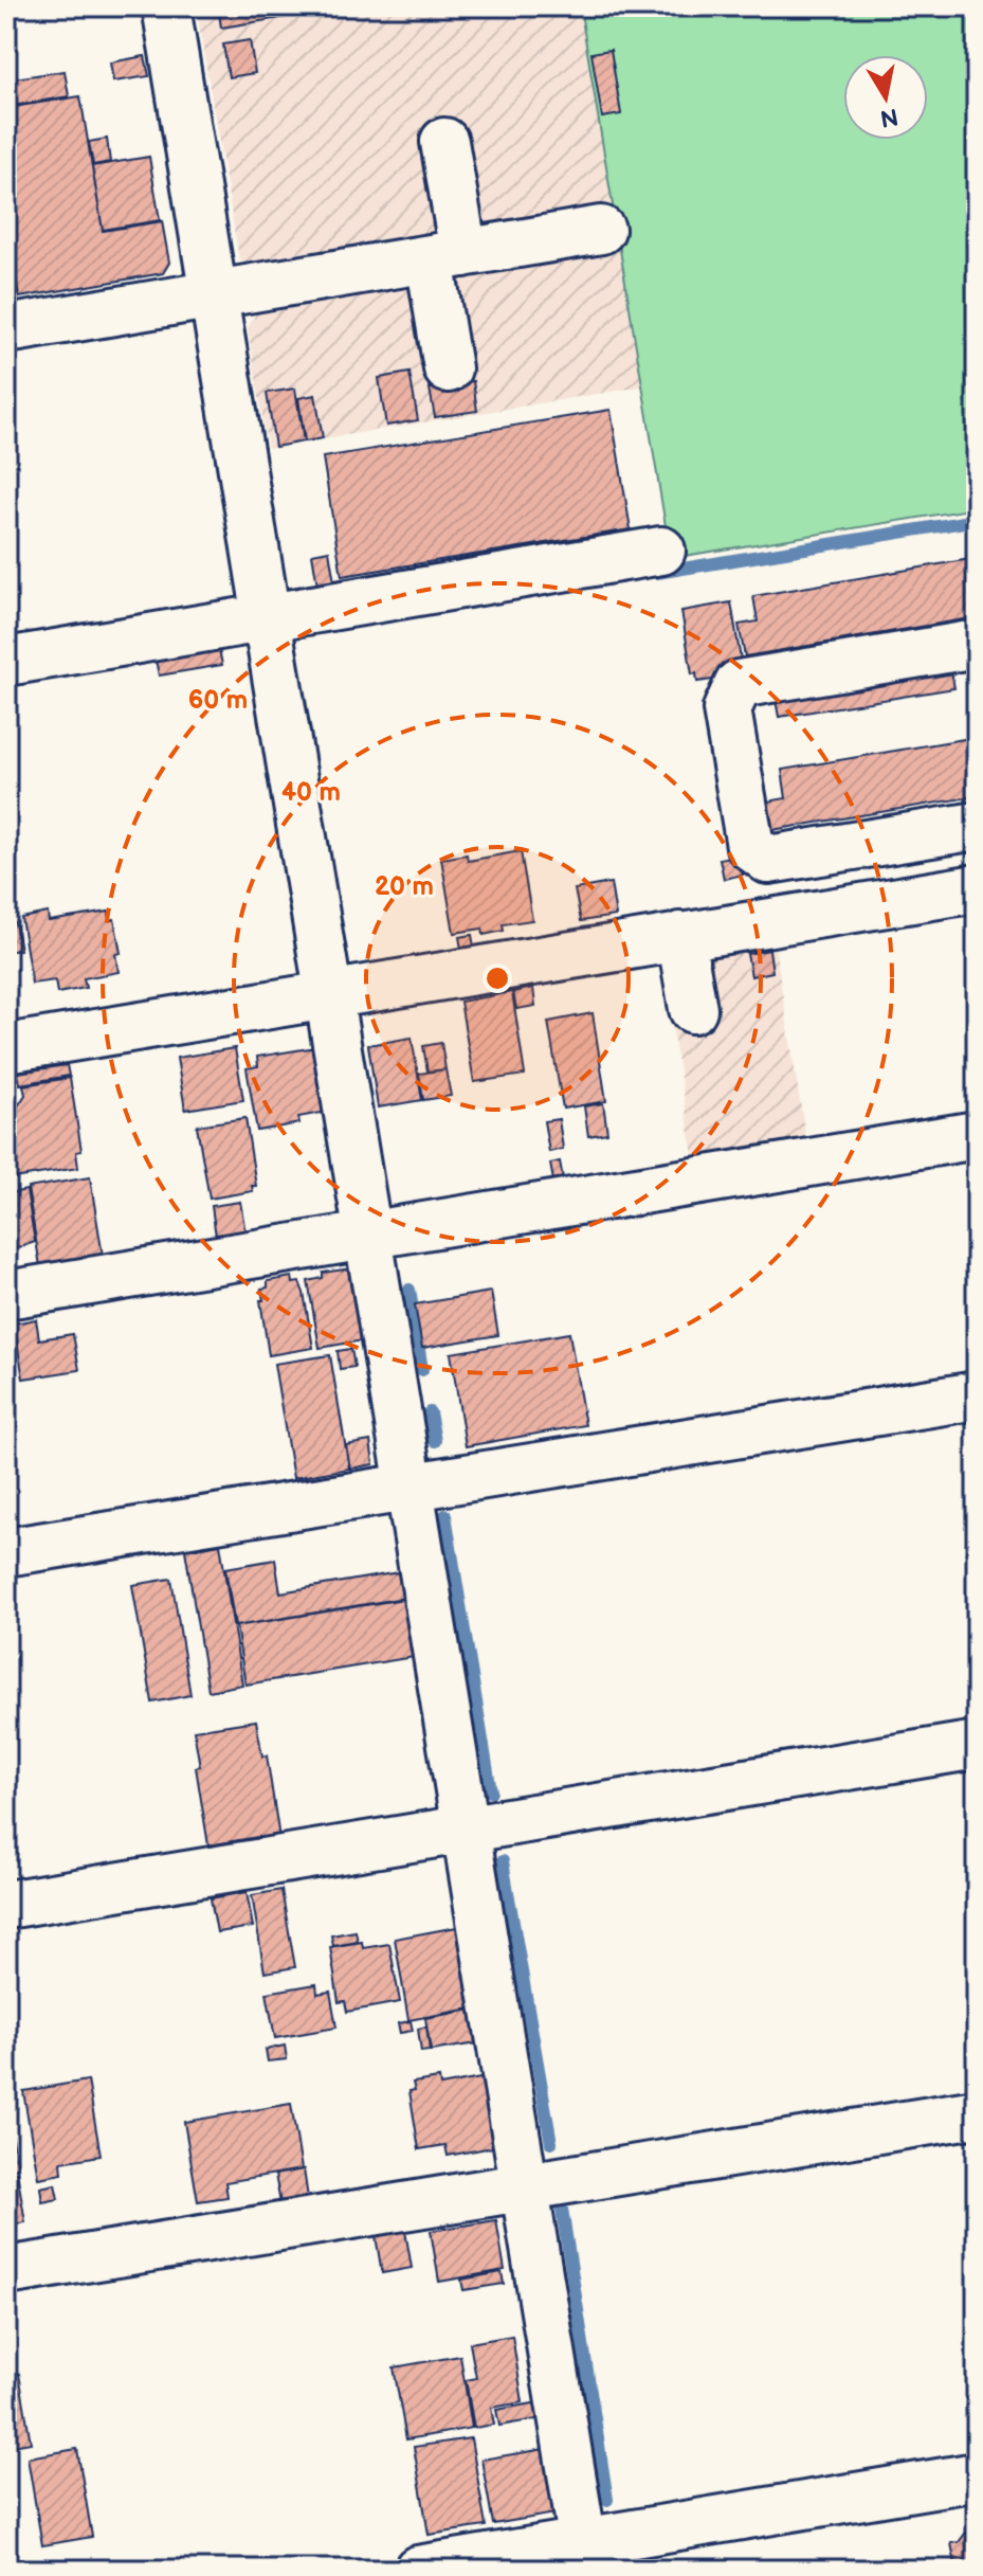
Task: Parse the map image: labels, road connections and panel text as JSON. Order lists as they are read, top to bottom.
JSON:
{
  "north": "bottom",
  "rings": ["60 m", "40 m", "20 m"]
}
